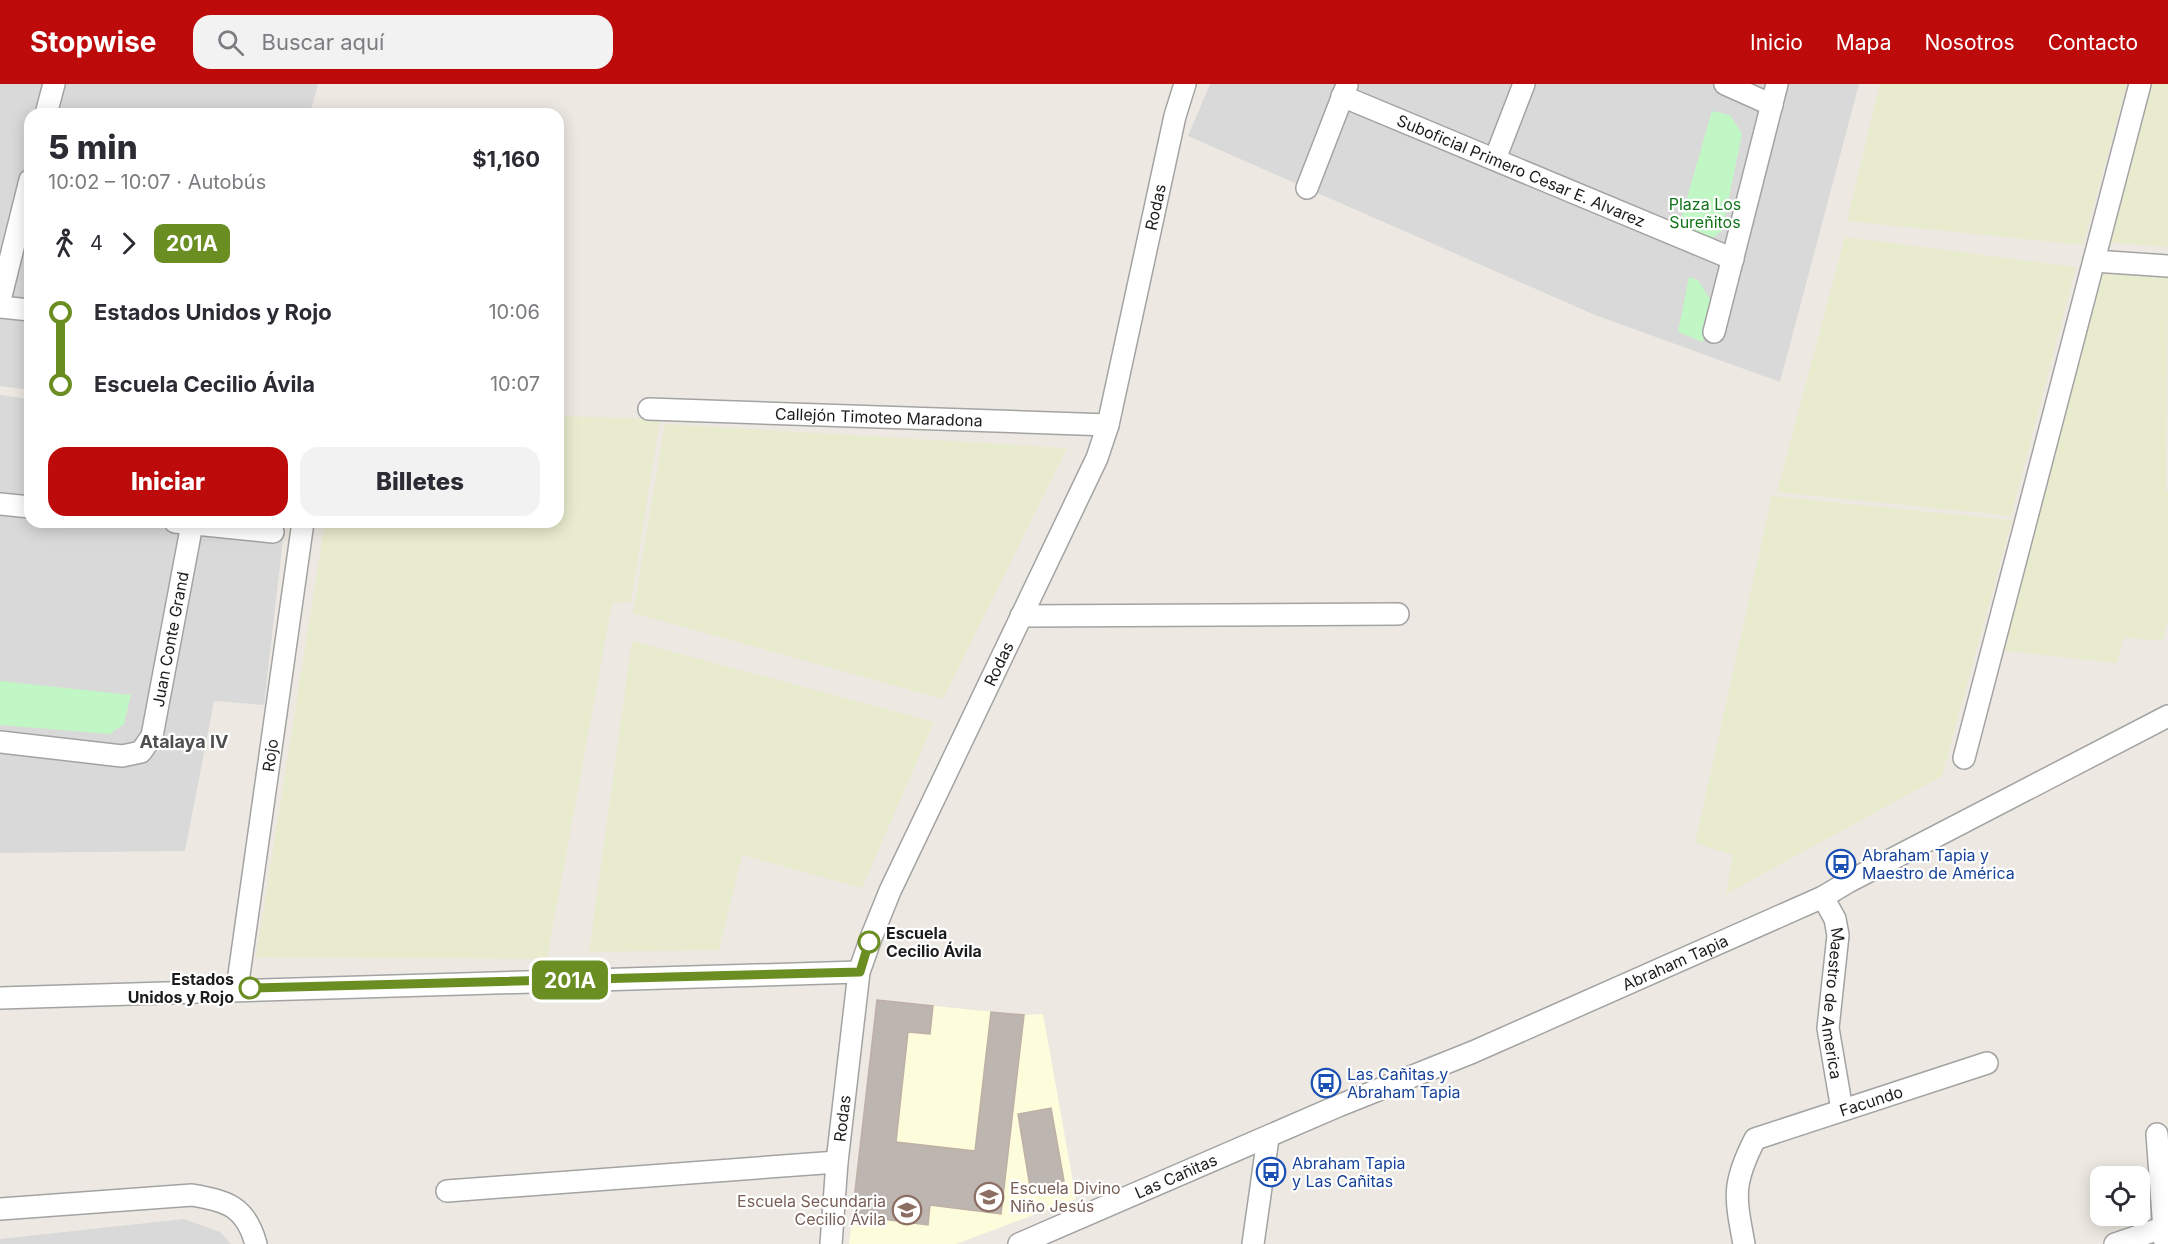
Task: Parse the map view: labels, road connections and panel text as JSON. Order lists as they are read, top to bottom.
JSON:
{
  "streets": {
    "street": [
      "Suboficial Primero Cesar E. Alvarez",
      "Rodas",
      "Callejón Timoteo Maradona",
      "Juan Conte Grand",
      "Rojo",
      "Abraham Tapia",
      "Maestro de America",
      "Facundo",
      "Las Cañitas"
    ]
  },
  "crossings": [
    ["Rodas", "Callejón Timoteo Maradona"],
    ["Abraham Tapia", "Maestro de America"],
    ["Abraham Tapia", "Las Cañitas"],
    ["Maestro de America", "Facundo"]
  ],
  "districts": ["Atalaya IV"],
  "parks": ["Plaza Los Sureñitos"],
  "places": {
    "bus stop": ["Abraham Tapia y Maestro de América", "Las Cañitas y Abraham Tapia", "Abraham Tapia y Las Cañitas"],
    "other": ["Escuela Cecilio Ávila", "Estados Unidos y Rojo"],
    "school or university": ["Escuela Divino Niño Jesús", "Escuela Secundaria Cecilio Ávila"]
  },
  "lines": ["bus line 201A"],
  "page": {
    "header": "Stopwise",
    "search": "Buscar aquí",
    "nav": [
      "Inicio",
      "Mapa",
      "Nosotros",
      "Contacto"
    ],
    "on_map": "201A",
    "heading": ["5 min", "10:02 – 10:07 · Autobús", "$1,160"],
    "legs": ["4", "201A"],
    "list": [
      {
        "name": "Estados Unidos y Rojo",
        "value": "10:06"
      },
      {
        "name": "Escuela Cecilio Ávila",
        "value": "10:07"
      }
    ],
    "buttons": ["Iniciar", "Billetes"]
  }
}
